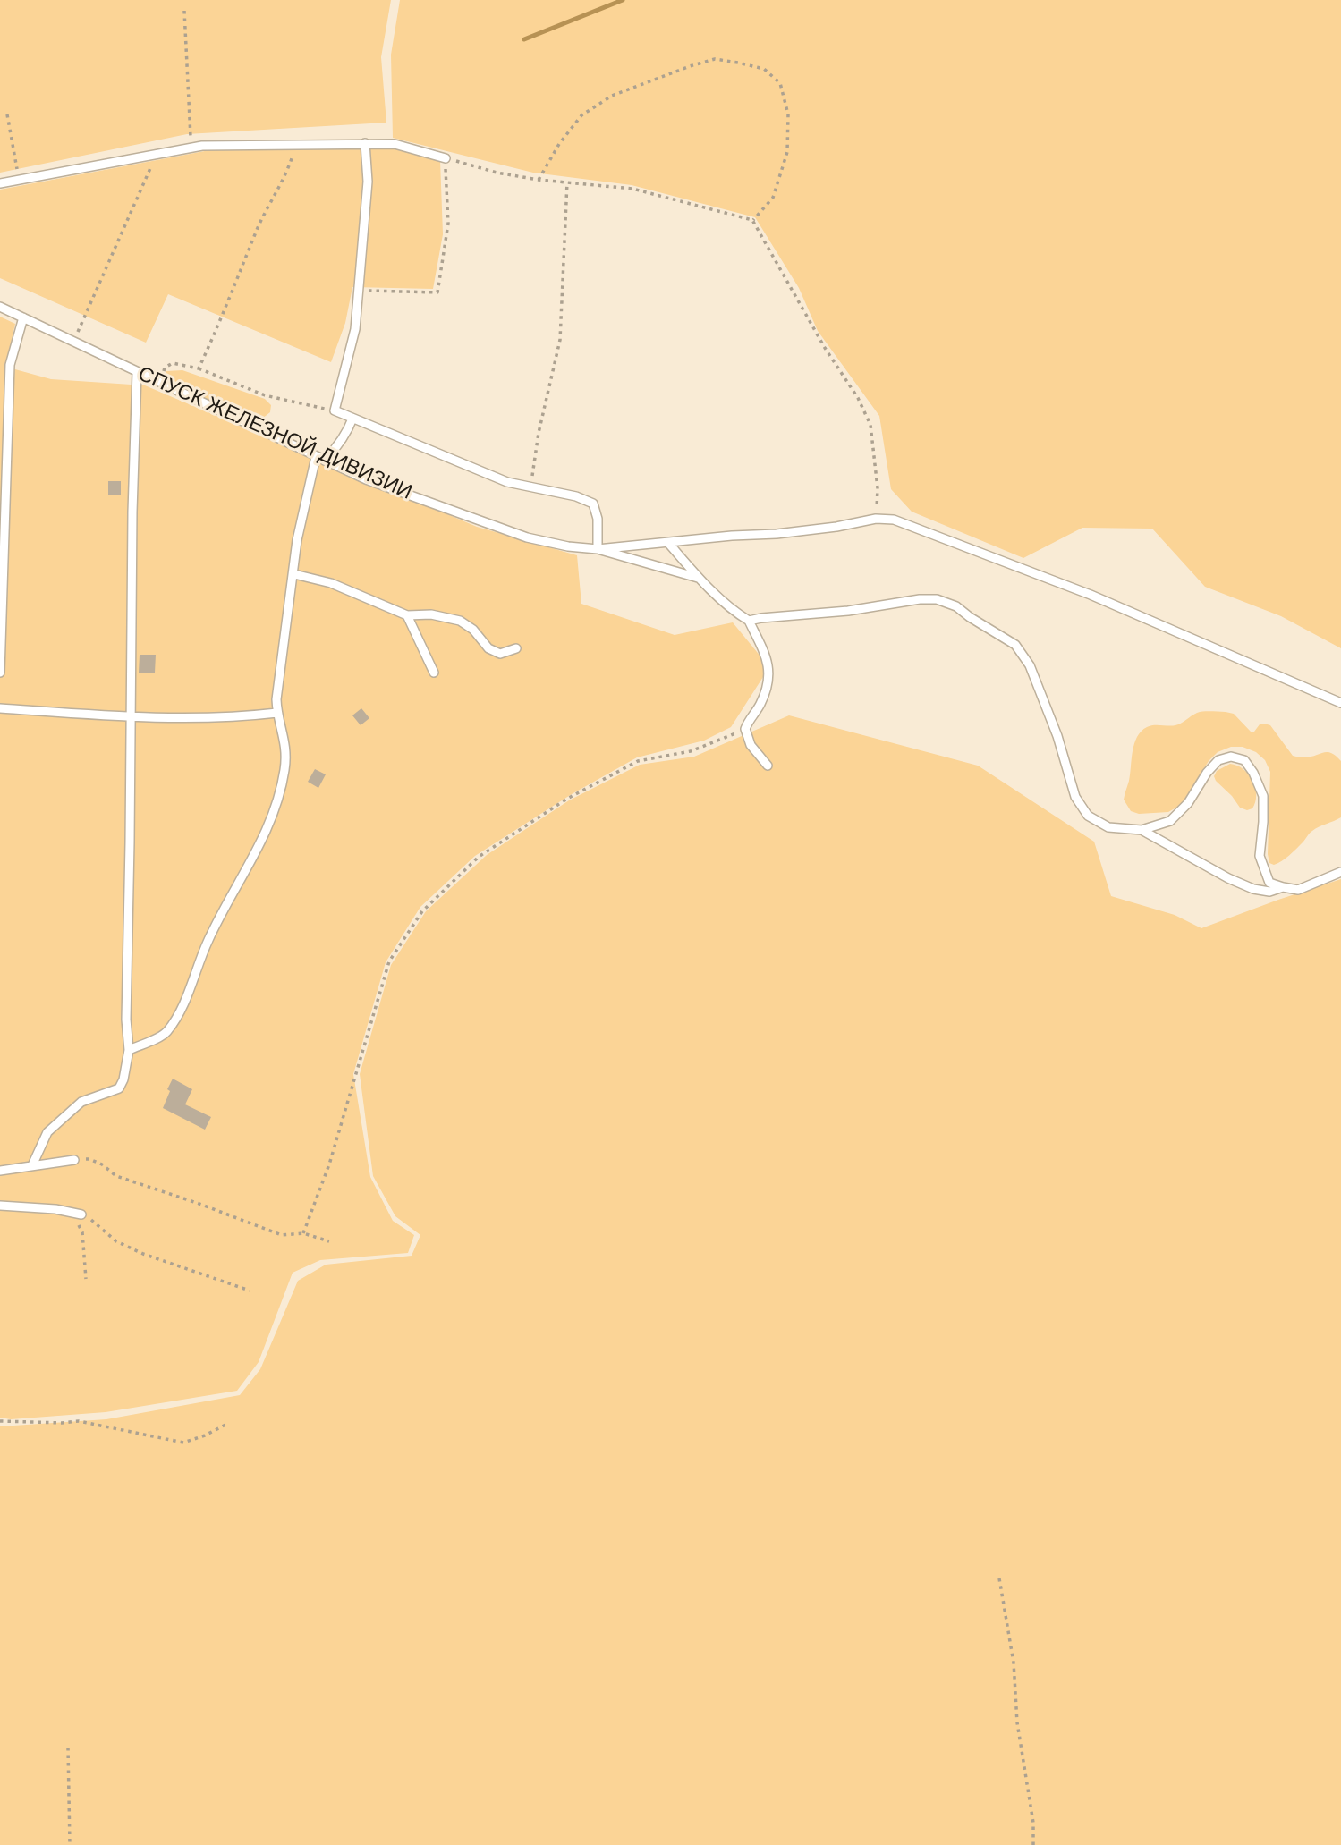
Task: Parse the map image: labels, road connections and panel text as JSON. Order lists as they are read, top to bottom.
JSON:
{
  "streets": {
    "lane": ["СПУСК ЖЕЛЕЗНОЙ ДИВИЗИИ"]
  }
}
